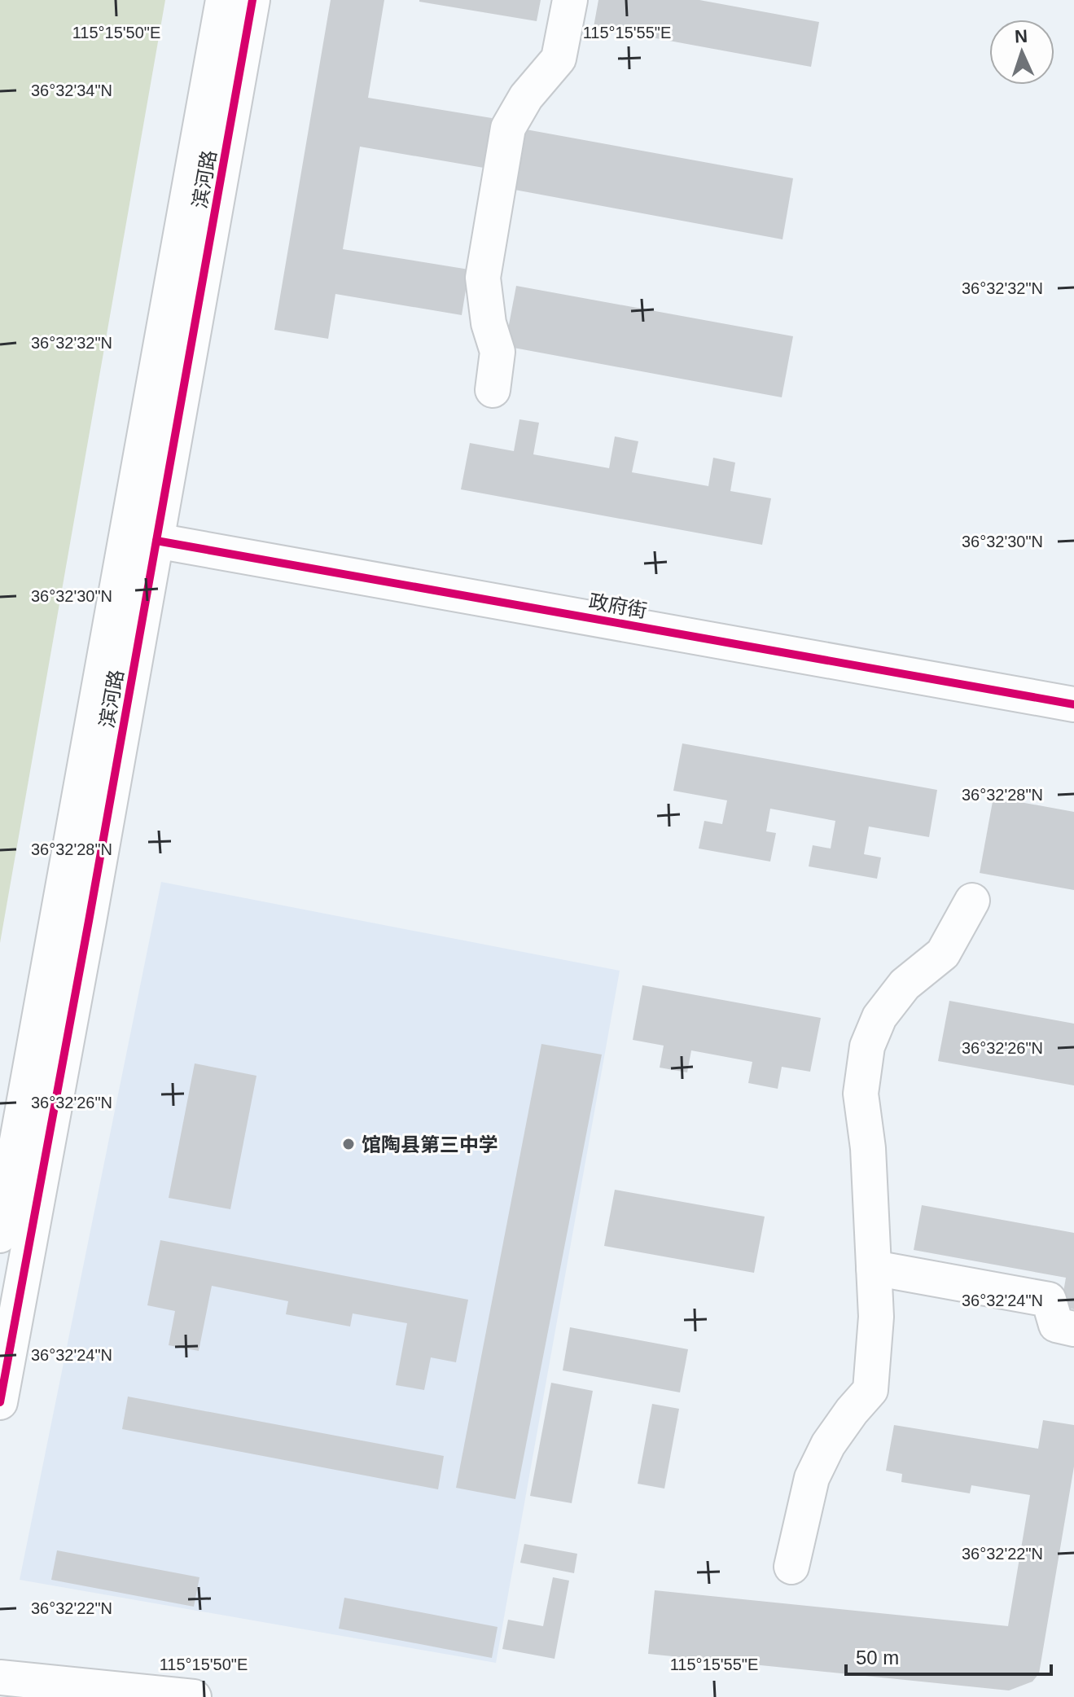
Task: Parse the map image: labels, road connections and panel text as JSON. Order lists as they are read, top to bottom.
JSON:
{
  "streets": {
    "street": ["滨河路", "政府街"]
  },
  "crossings": [
    ["滨河路", "政府街"]
  ],
  "places": ["馆陶县第三中学"],
  "scale_bar": "50 m",
  "north": "top",
  "coordinates": [
    "115°15'50\"E",
    "115°15'55\"E",
    "36°32'34\"N",
    "36°32'32\"N",
    "36°32'30\"N",
    "36°32'28\"N",
    "36°32'26\"N",
    "36°32'24\"N",
    "36°32'22\"N"
  ]
}
